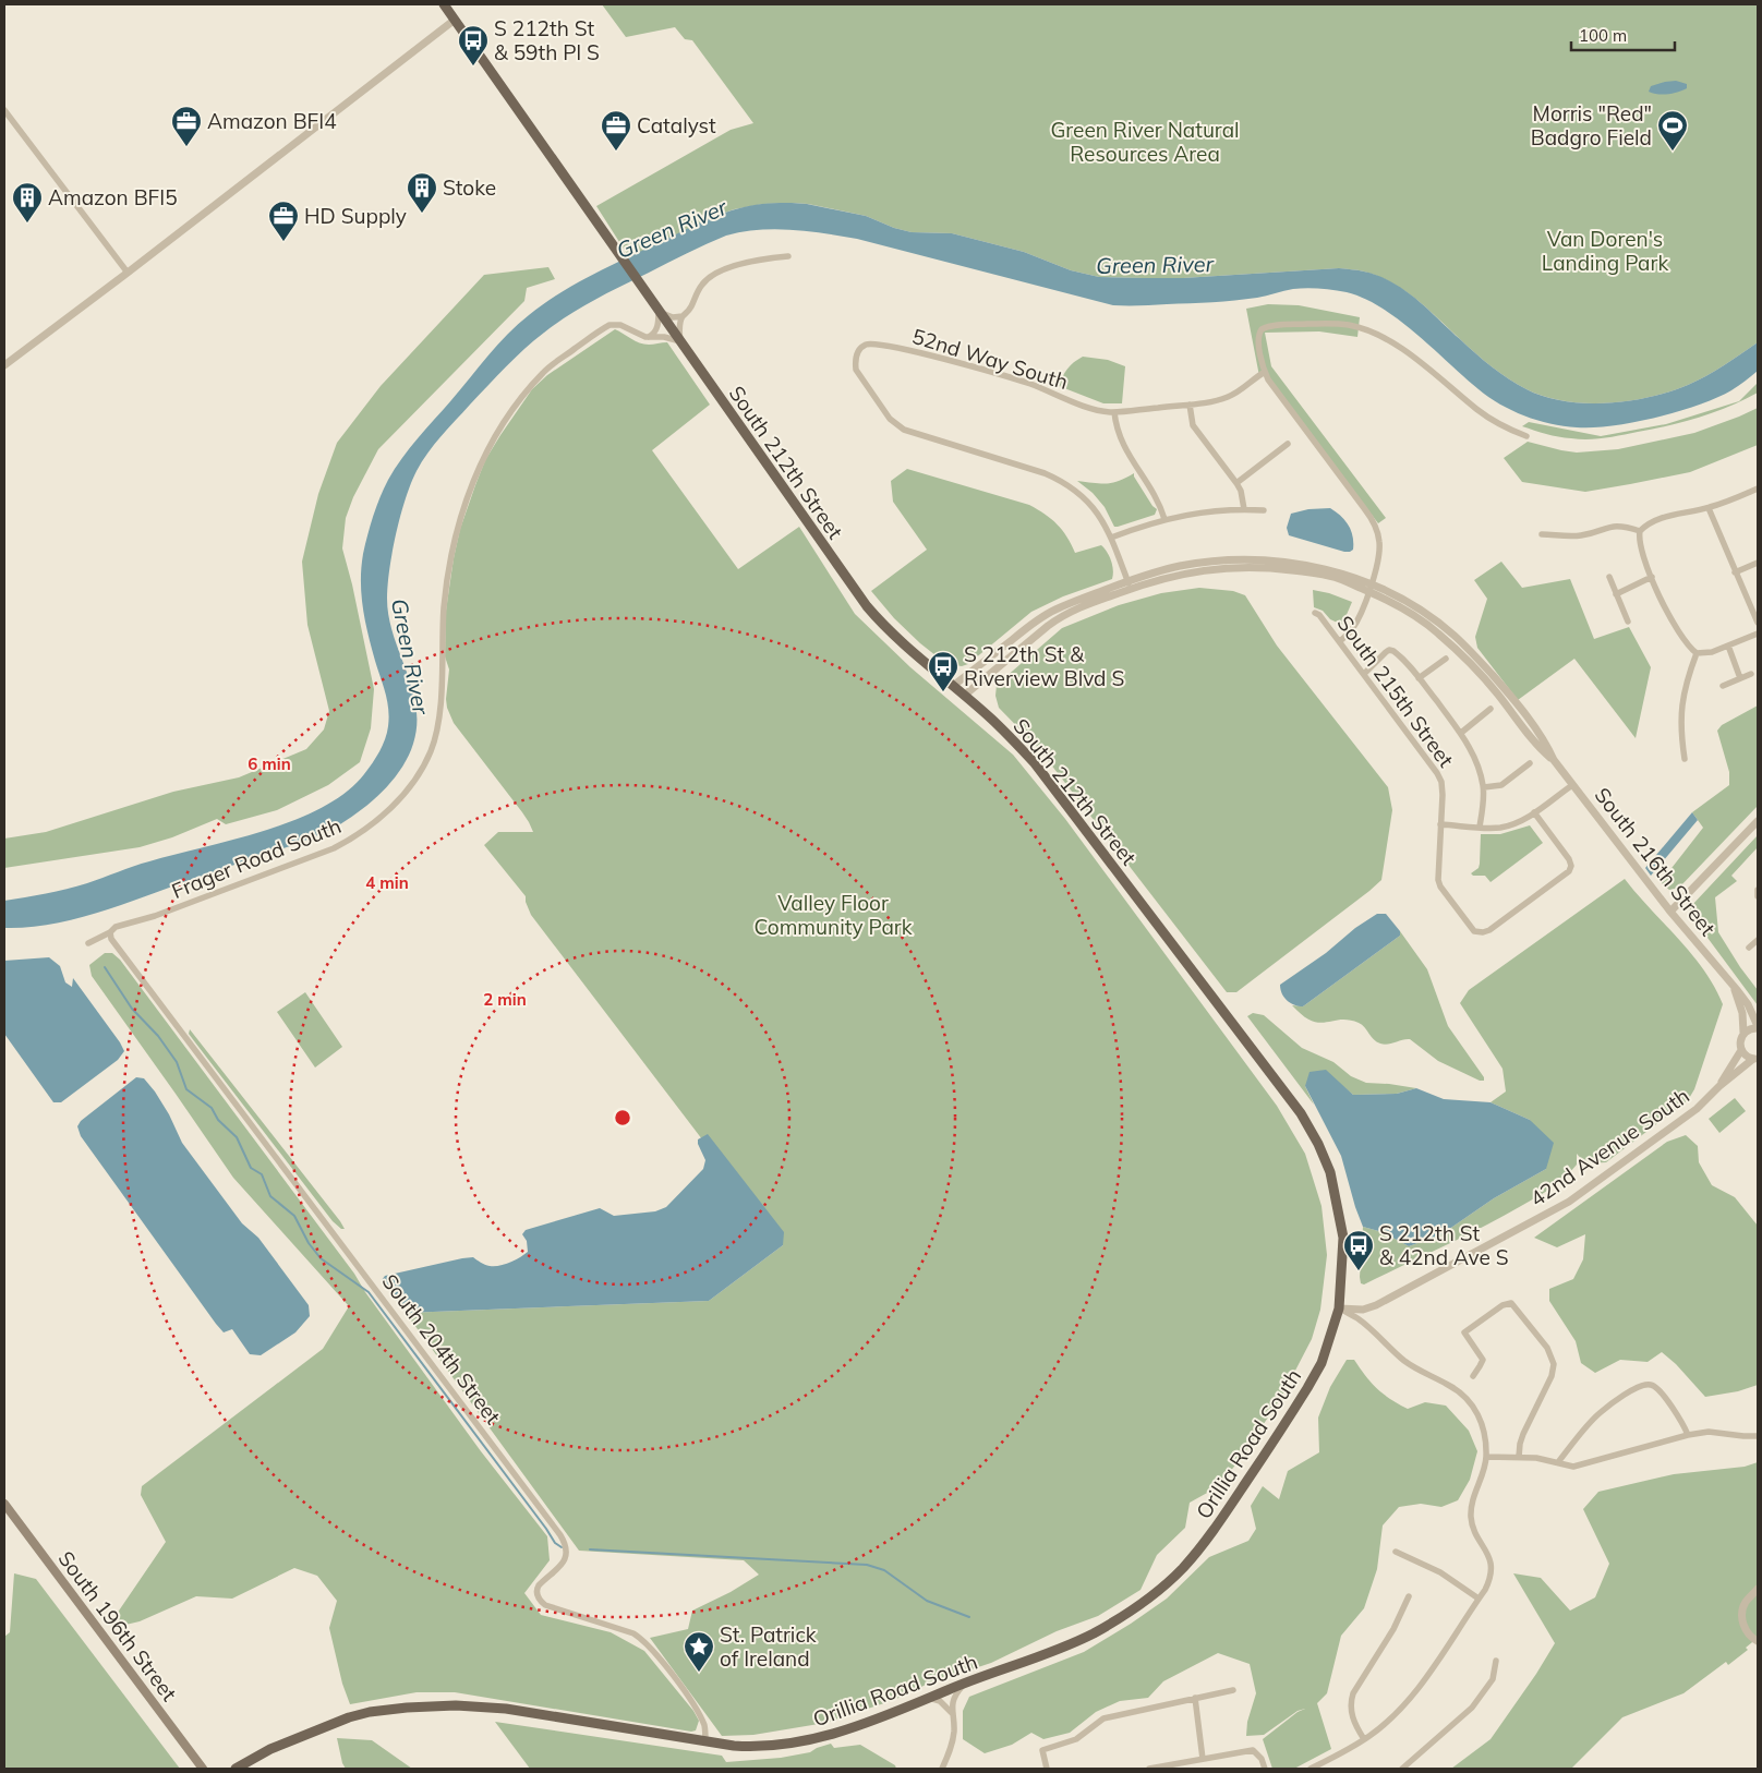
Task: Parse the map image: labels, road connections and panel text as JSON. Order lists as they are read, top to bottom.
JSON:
{
  "streets": {
    "main road": ["South 212th Street", "Orillia Road South", "South 196th Street"],
    "street": [
      "52nd Way South",
      "South 215th Street",
      "Frager Road South",
      "South 216th Street",
      "42nd Avenue South",
      "South 204th Street"
    ]
  },
  "crossings": [
    ["South 212th Street", "Frager Road South"],
    ["South 212th Street", "42nd Avenue South"],
    ["South 212th Street", "Orillia Road South"],
    ["Frager Road South", "South 204th Street"],
    ["South 216th Street", "42nd Avenue South"],
    ["42nd Avenue South", "Orillia Road South"],
    ["South 204th Street", "Orillia Road South"]
  ],
  "water": ["Green River"],
  "parks": ["Green River Natural Resources Area", "Van Doren's Landing Park", "Valley Floor Community Park"],
  "places": {
    "bus stop": ["S 212th St & 59th Pl S", "S 212th St & Riverview Blvd S", "S 212th St & 42nd Ave S"],
    "office": ["Amazon BFI4", "Catalyst", "HD Supply"],
    "sports": ["Morris \"Red\" Badgro Field"],
    "building": ["Stoke", "Amazon BFI5"],
    "place": ["St. Patrick of Ireland"]
  },
  "scale_bar": "100 m",
  "rings": ["6 min", "4 min", "2 min"]
}
